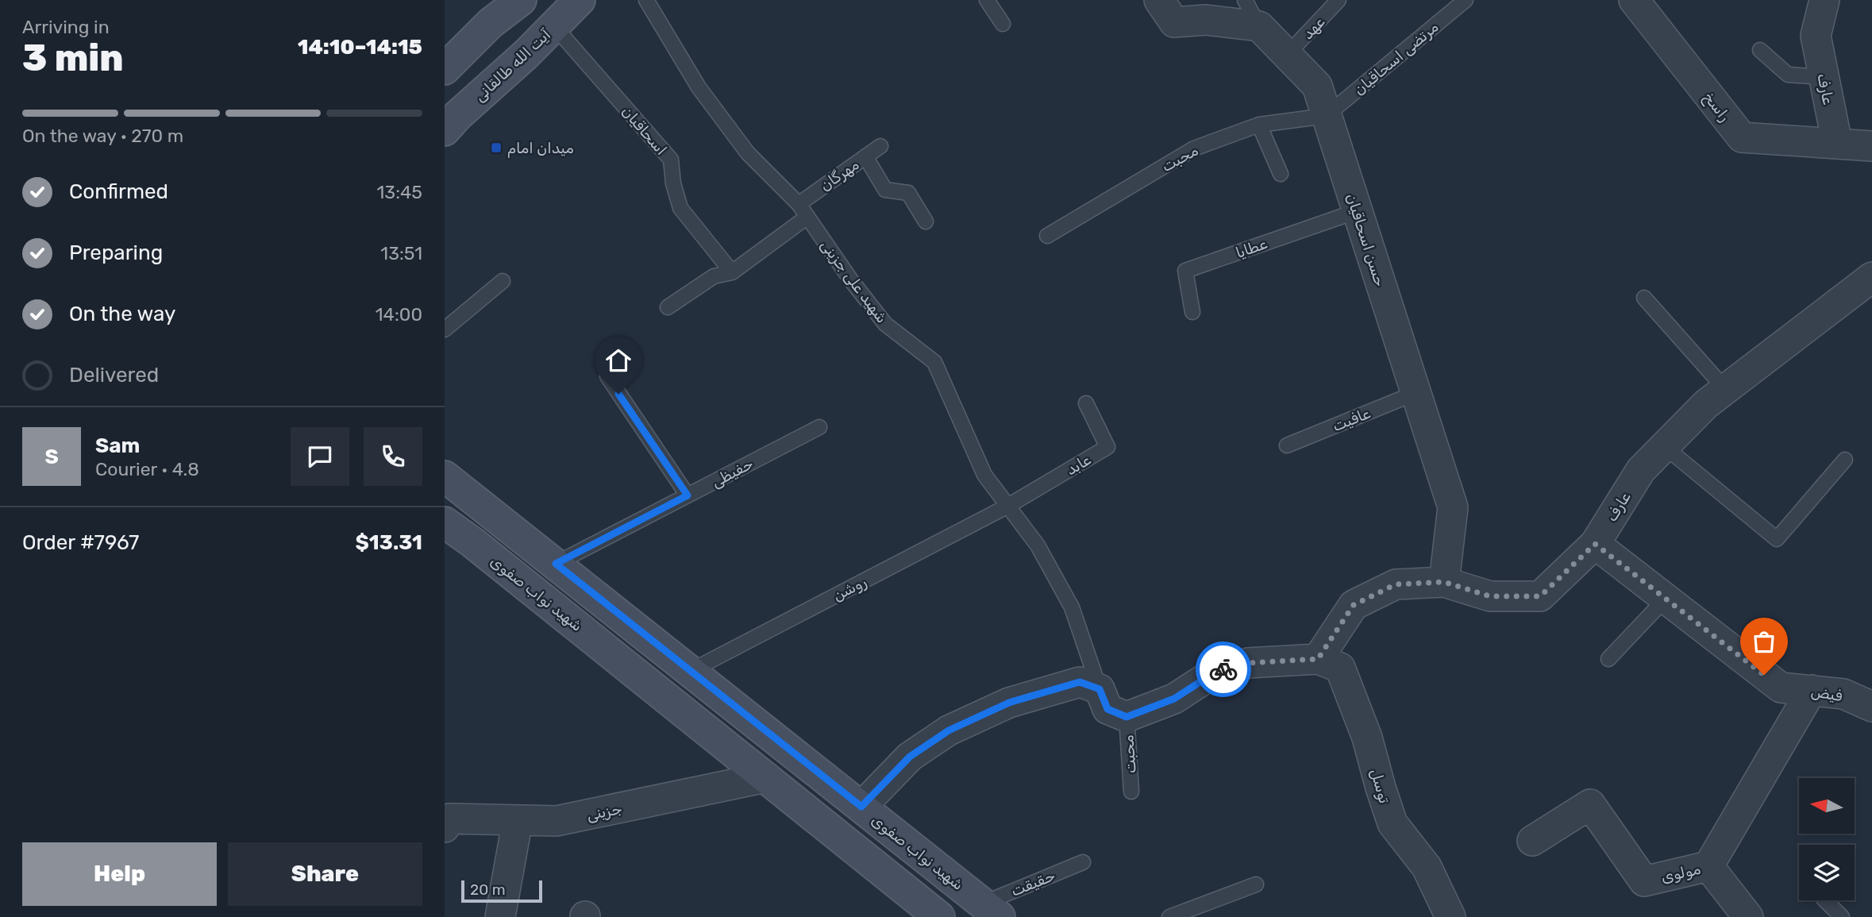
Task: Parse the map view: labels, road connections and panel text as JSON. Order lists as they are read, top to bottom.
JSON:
{
  "streets": {
    "main road": ["آیت الله طالقانی", "شهید نواب صفوی"],
    "street": [
      "عارف",
      "راسخ",
      "حسن اسحاقیان",
      "فیض",
      "توسل",
      "جزینی",
      "مولوی"
    ],
    "lane": [
      "عهد",
      "مرتضی اسحاقیان",
      "اسحاقیان",
      "محبت",
      "مهرگان",
      "عطایا",
      "شهید علی جزینی",
      "عافیت",
      "عابد",
      "حفیظی",
      "روشن",
      "حقیقت"
    ]
  },
  "crossings": [
    ["عهد", "حسن اسحاقیان"],
    ["مرتضی اسحاقیان", "محبت"],
    ["مرتضی اسحاقیان", "حسن اسحاقیان"],
    ["آیت الله طالقانی", "اسحاقیان"],
    ["عارف", "راسخ"],
    ["عارف", "حسن اسحاقیان"],
    ["عارف", "فیض"],
    ["عارف", "توسل"],
    ["محبت", "حسن اسحاقیان"],
    ["مهرگان", "شهید علی جزینی"],
    ["حسن اسحاقیان", "عطایا"],
    ["حسن اسحاقیان", "عافیت"],
    ["شهید علی جزینی", "عابد"],
    ["شهید علی جزینی", "روشن"],
    ["عابد", "روشن"],
    ["حفیظی", "شهید نواب صفوی"],
    ["روشن", "شهید نواب صفوی"],
    ["شهید نواب صفوی", "جزینی"],
    ["شهید نواب صفوی", "حقیقت"],
    ["فیض", "مولوی"]
  ],
  "places": {
    "transit": ["میدان امام"]
  },
  "scale_bar": "20 m",
  "north": "left",
  "page": {
    "heading": ["3 min", "Arriving in", "14:10–14:15"],
    "panel": [
      "Sam",
      "Courier · 4.8",
      "Order #7967",
      "$13.31"
    ],
    "bar": "On the way · 270 m",
    "list": [
      ["Confirmed", "13:45"],
      ["Preparing", "13:51"],
      ["On the way", "14:00"],
      "Delivered"
    ],
    "round": "S",
    "buttons": ["Help", "Share"],
    "scale": "20 m"
  }
}
